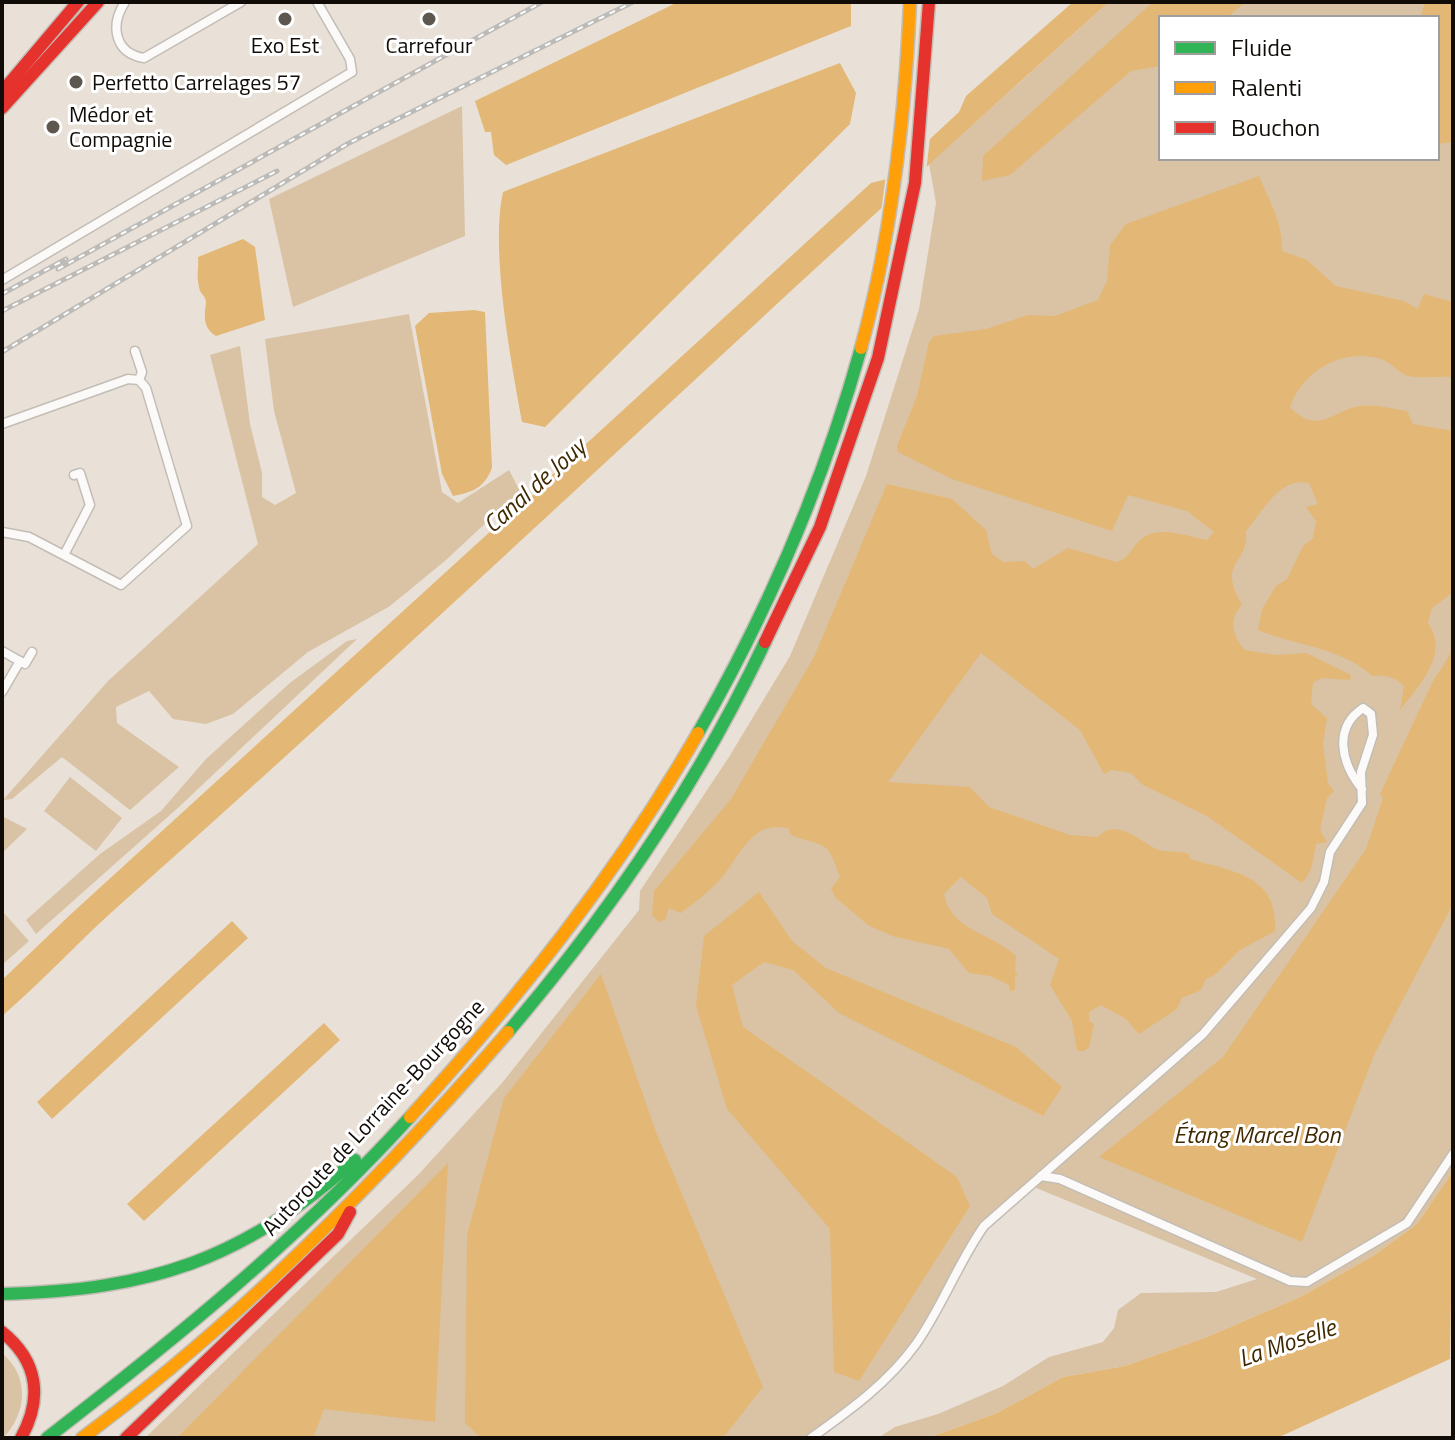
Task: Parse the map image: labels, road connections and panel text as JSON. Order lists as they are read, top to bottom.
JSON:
{
  "streets": {
    "main road": ["Autoroute de Lorraine-Bourgogne"]
  },
  "water": ["Canal de Jouy", "Étang Marcel Bon", "La Moselle"],
  "places": [
    "Exo Est",
    "Carrefour",
    "Perfetto Carrelages 57",
    "Médor et Compagnie"
  ],
  "legend": ["Fluide", "Ralenti", "Bouchon"]
}
